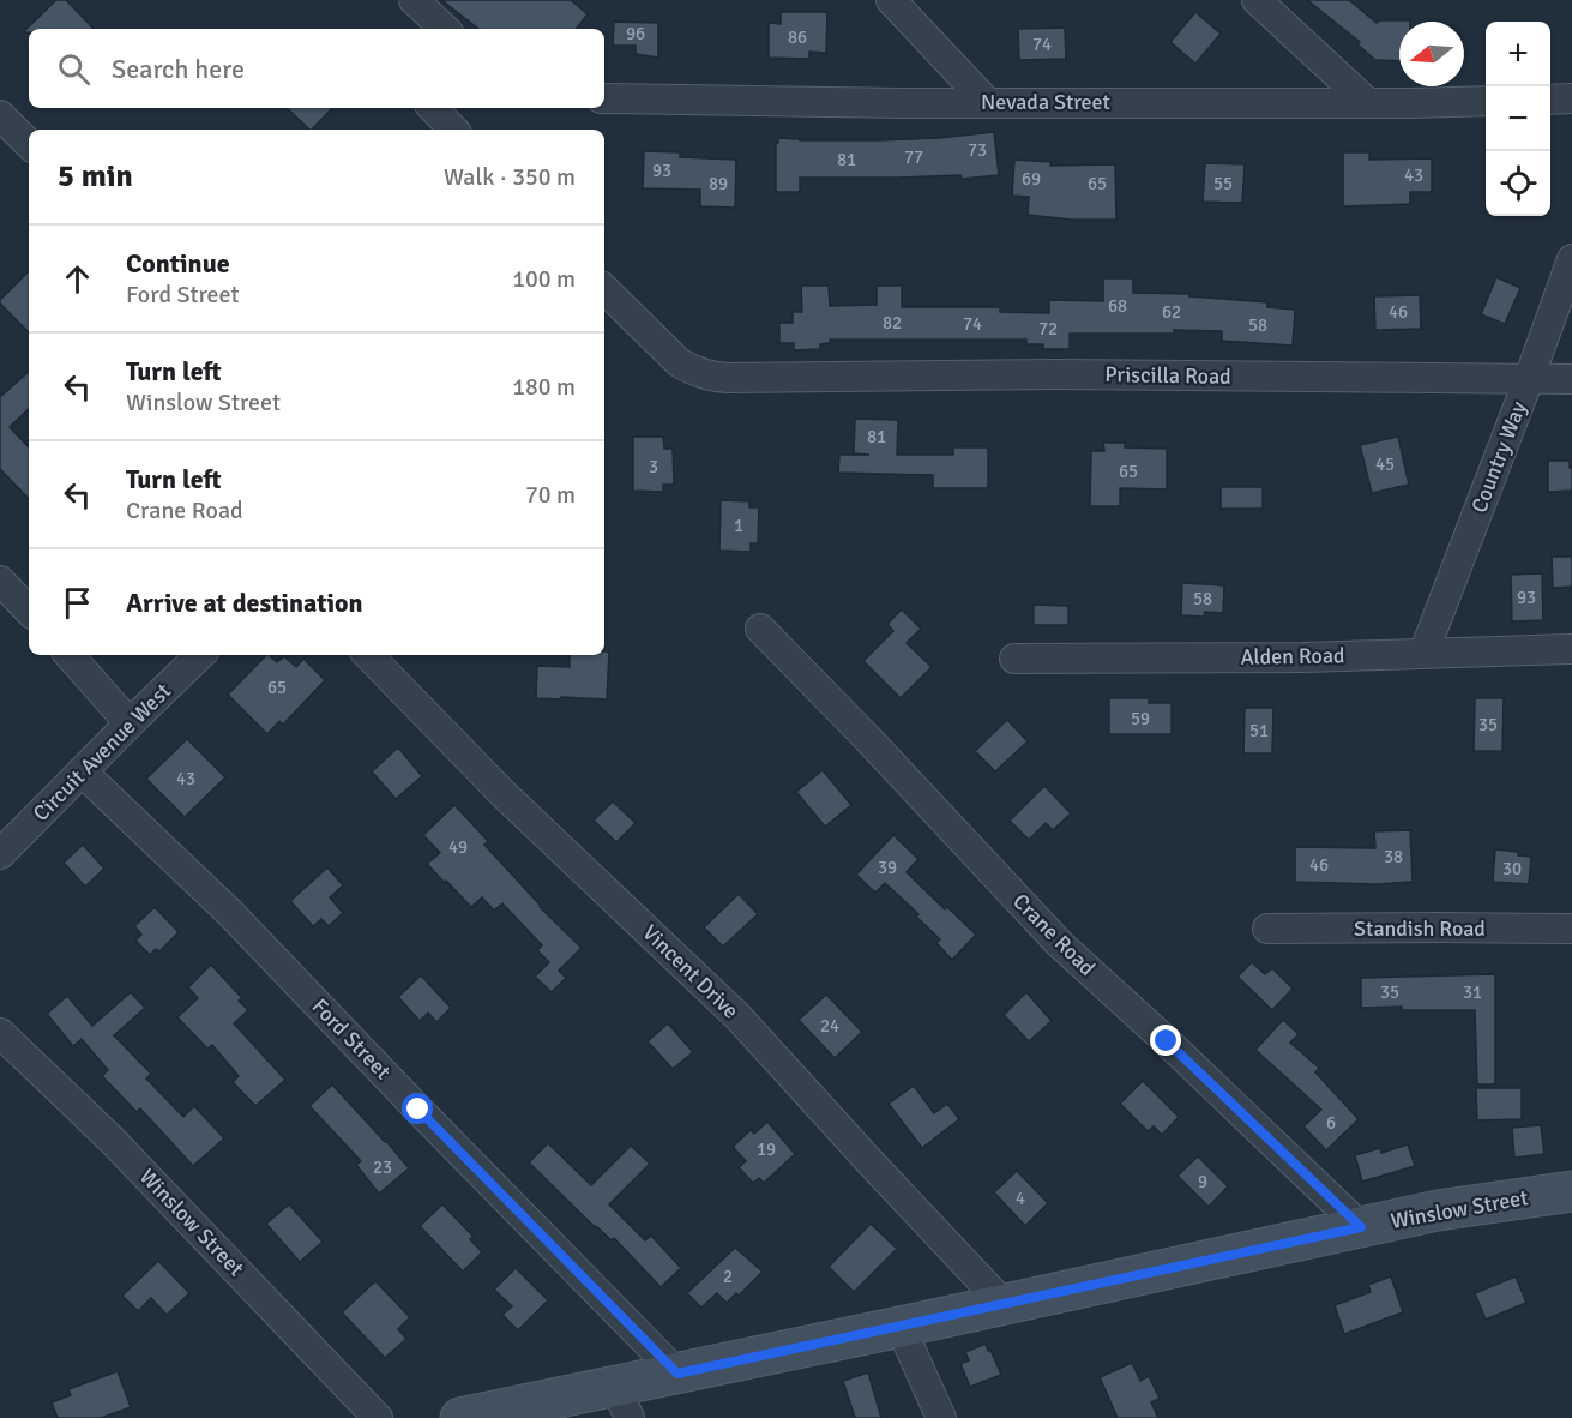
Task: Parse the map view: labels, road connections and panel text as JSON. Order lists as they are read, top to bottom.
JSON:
{
  "streets": {
    "street": [
      "Nevada Street",
      "Priscilla Road",
      "Country Way",
      "Alden Road",
      "Circuit Avenue West",
      "Standish Road",
      "Crane Road",
      "Vincent Drive",
      "Ford Street",
      "Winslow Street"
    ]
  },
  "crossings": [
    ["Priscilla Road", "Country Way"],
    ["Country Way", "Alden Road"],
    ["Circuit Avenue West", "Ford Street"],
    ["Crane Road", "Winslow Street"],
    ["Vincent Drive", "Winslow Street"],
    ["Ford Street", "Winslow Street"]
  ],
  "house_numbers": [
    "96",
    "86",
    "74",
    "73",
    "77",
    "81",
    "93",
    "43",
    "69",
    "89",
    "65",
    "55",
    "68",
    "62",
    "46",
    "82",
    "74",
    "58",
    "72",
    "81",
    "45",
    "3",
    "65",
    "1",
    "93",
    "58",
    "65",
    "59",
    "35",
    "51",
    "43",
    "49",
    "38",
    "46",
    "39",
    "30",
    "35",
    "31",
    "24",
    "6",
    "19",
    "23",
    "9",
    "4",
    "2"
  ],
  "north": "left",
  "page": {
    "map_buttons": ["+", "−"],
    "search": "Search here",
    "heading": ["5 min", "Walk · 350 m"],
    "list": [
      ["Continue", "Ford Street", "100 m"],
      ["Turn left", "Winslow Street", "180 m"],
      ["Turn left", "Crane Road", "70 m"],
      "Arrive at destination"
    ]
  }
}
